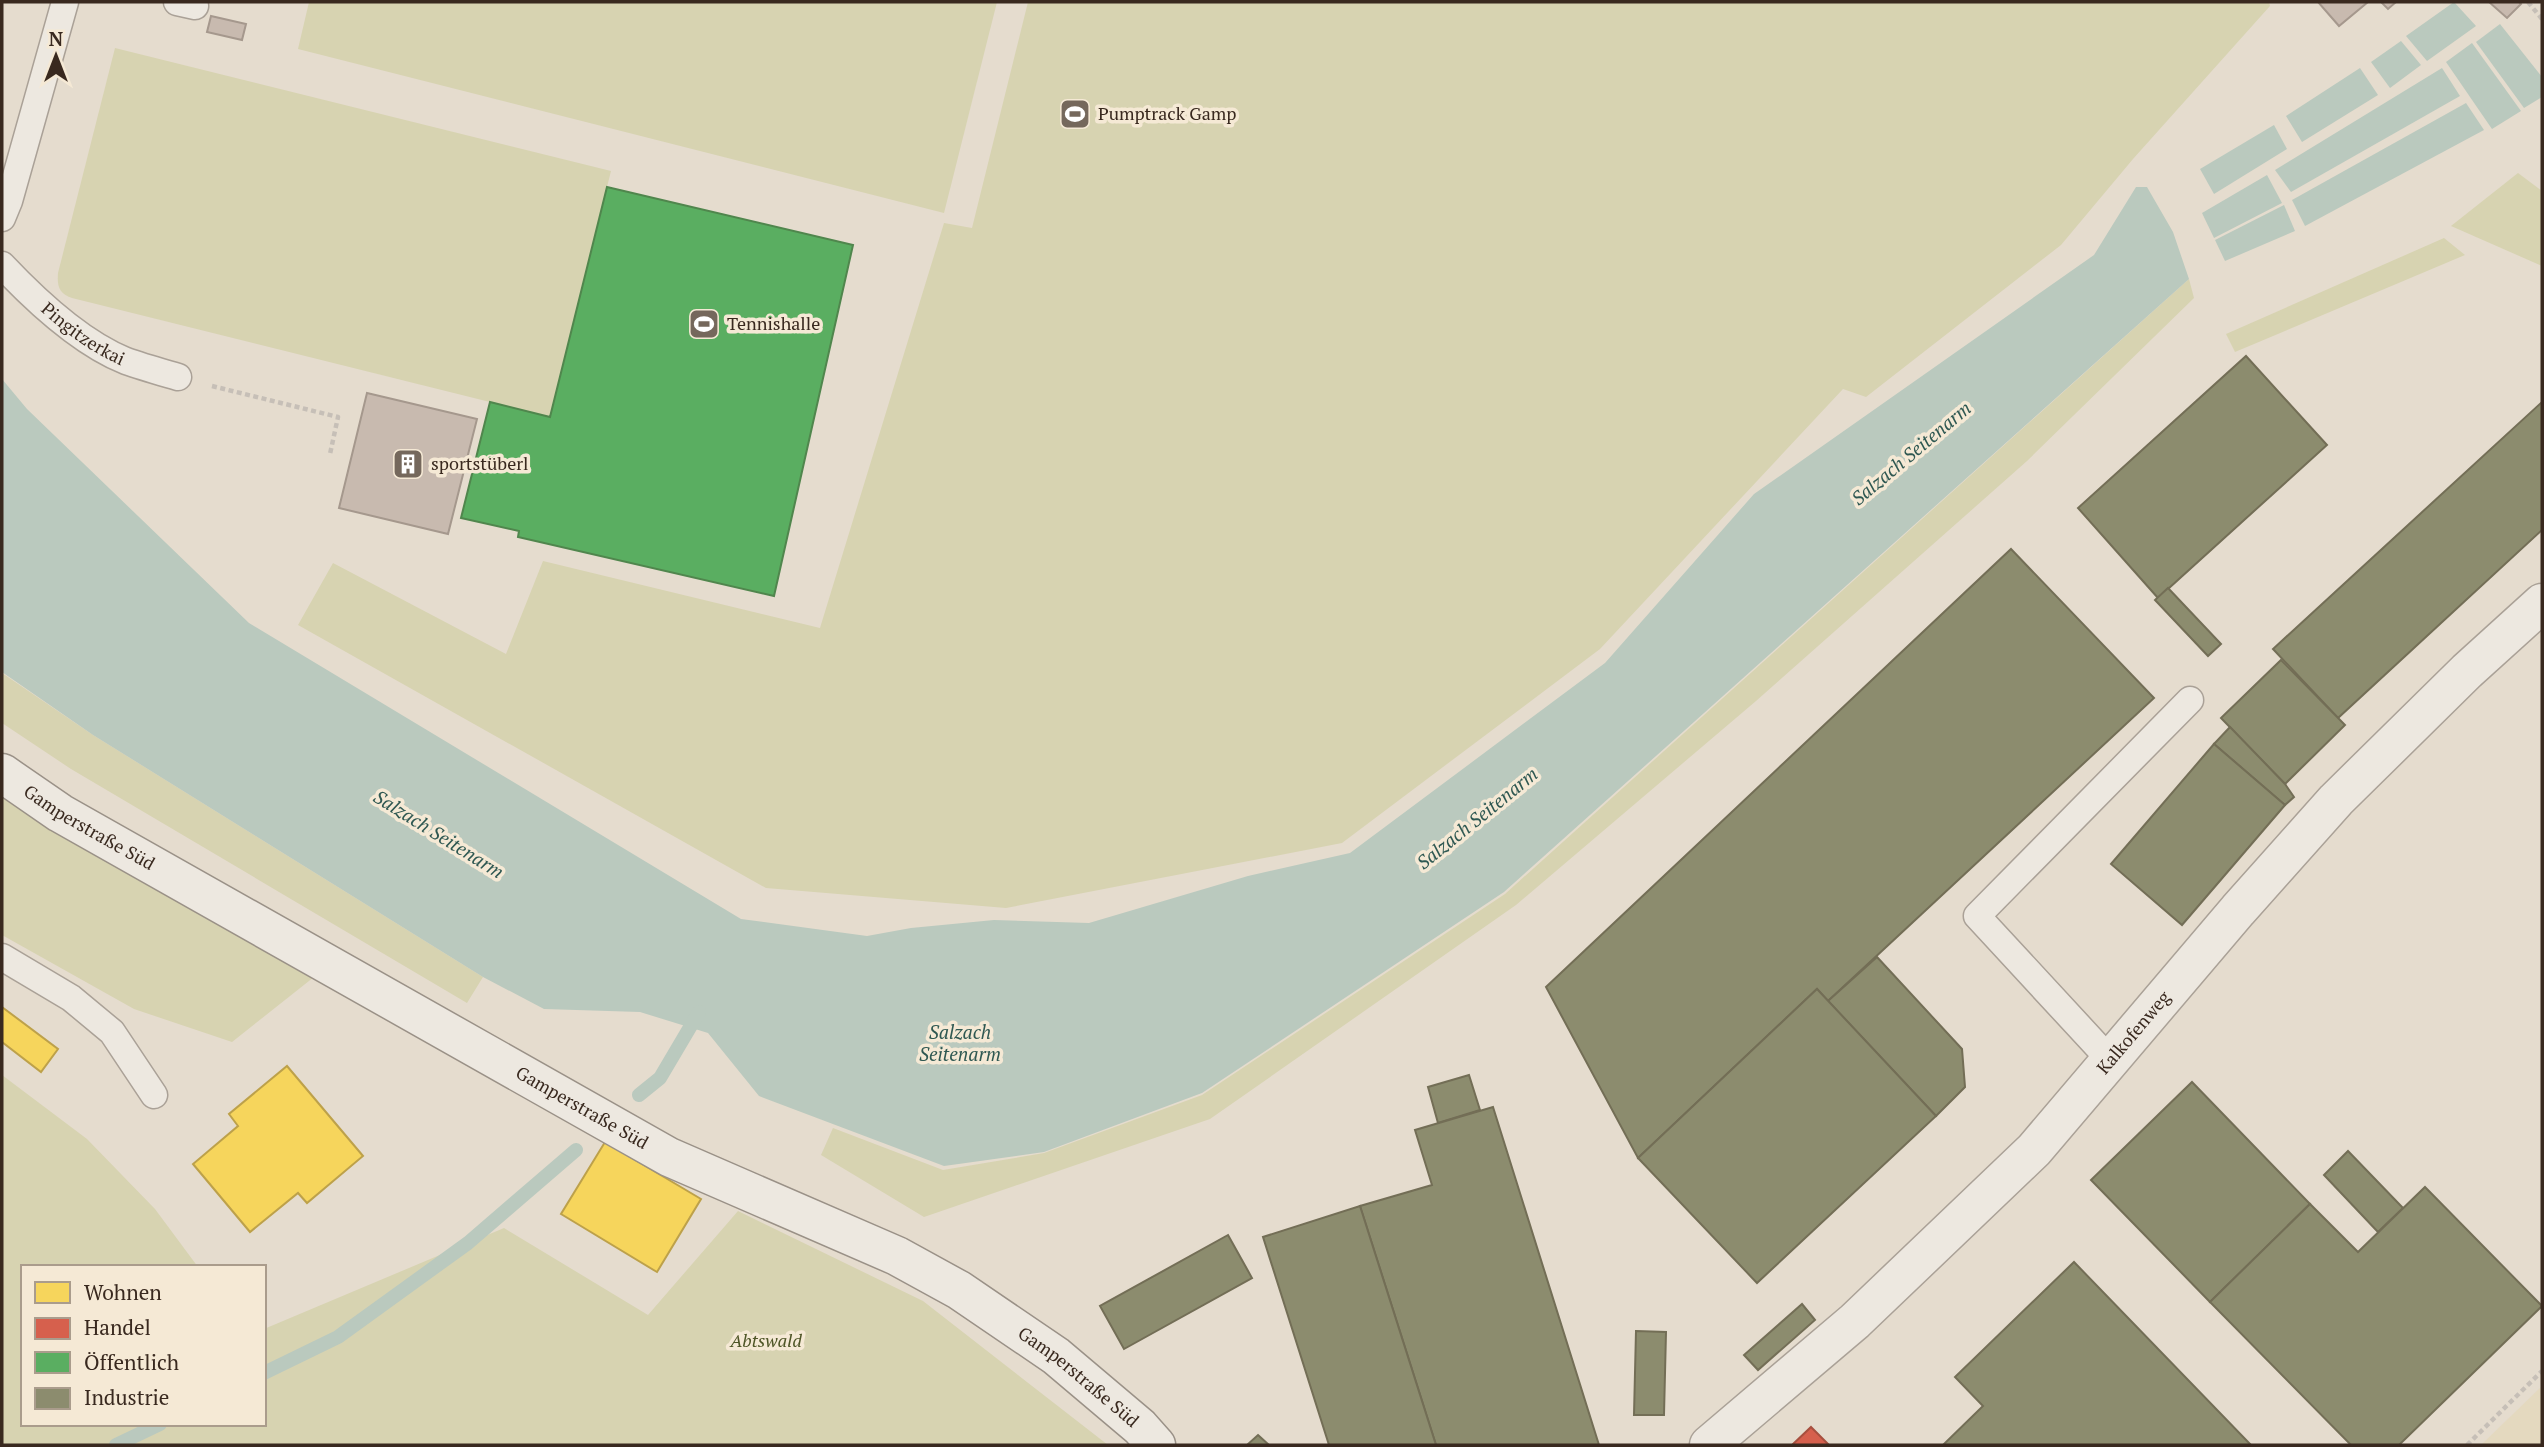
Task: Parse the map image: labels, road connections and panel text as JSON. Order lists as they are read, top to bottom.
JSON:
{
  "streets": {
    "street": ["Gamperstraße Süd", "Kalkofenweg"],
    "lane": ["Pingitzerkai"]
  },
  "water": ["Salzach Seitenarm"],
  "parks": ["Abtswald"],
  "places": {
    "sports": ["Pumptrack Gamp", "Tennishalle"],
    "building": ["sportstüberl"]
  },
  "legend": [
    "Wohnen",
    "Handel",
    "Öffentlich",
    "Industrie"
  ],
  "north": "top"
}
